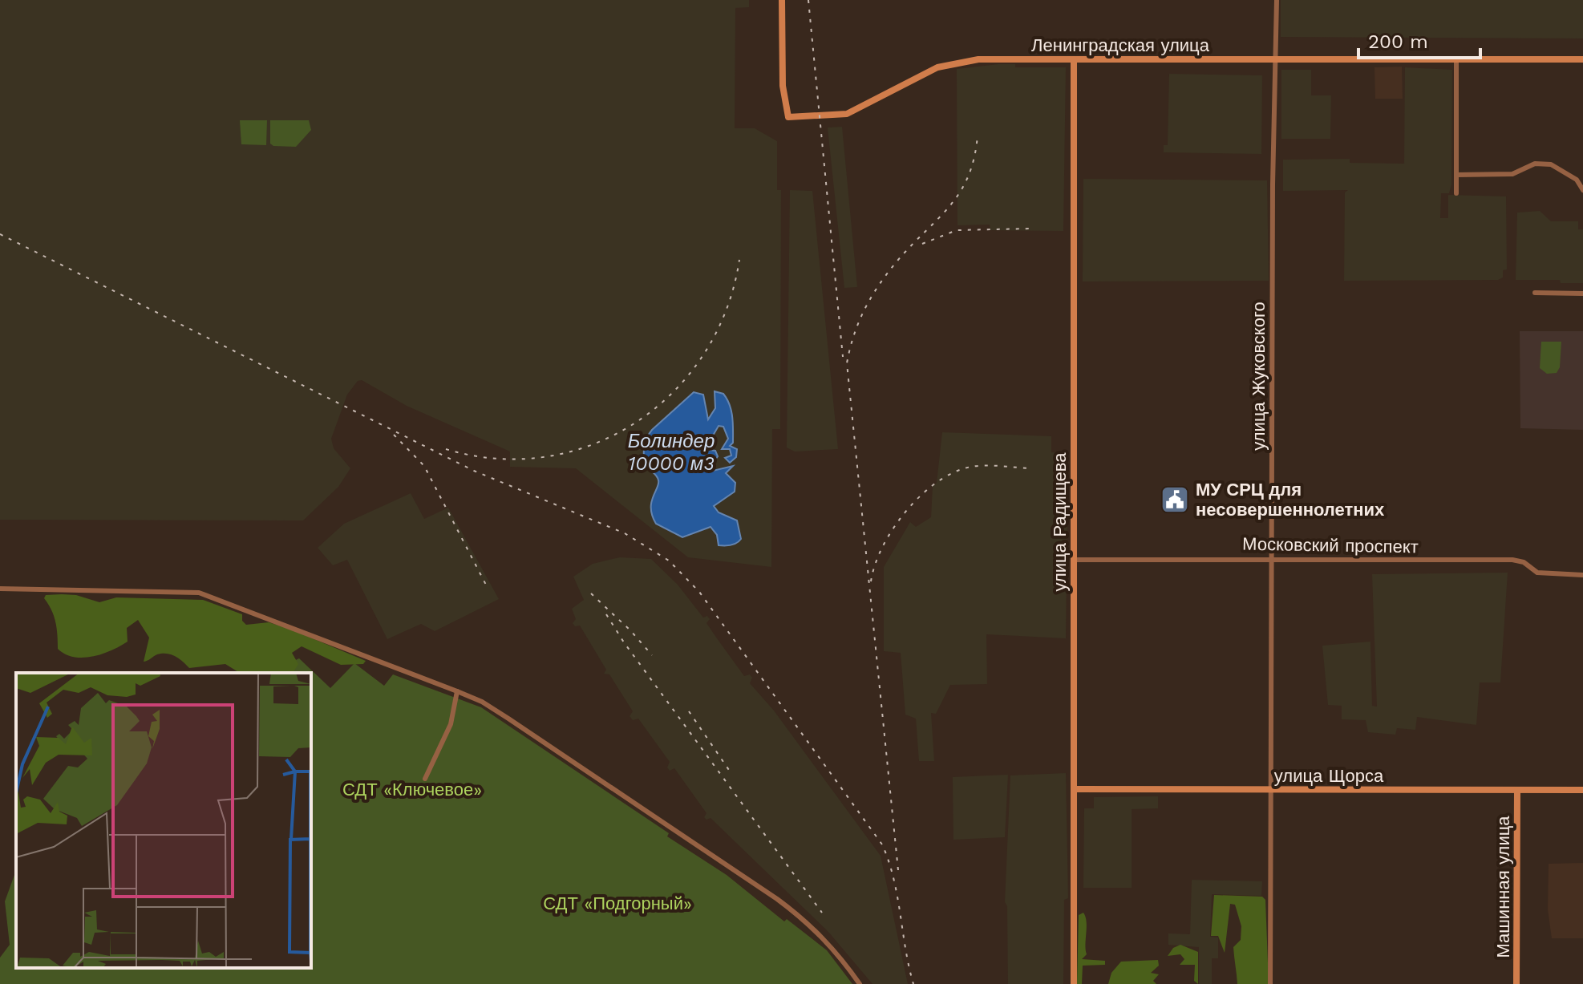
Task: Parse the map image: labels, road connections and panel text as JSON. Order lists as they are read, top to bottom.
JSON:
{
  "streets": {
    "street": [
      "Ленинградская улица",
      "улица Жуковского",
      "улица Радищева",
      "Московский проспект",
      "улица Щорса",
      "Машинная улица"
    ]
  },
  "crossings": [
    ["Ленинградская улица", "улица Жуковского"],
    ["Ленинградская улица", "улица Радищева"],
    ["улица Жуковского", "Московский проспект"],
    ["улица Жуковского", "улица Щорса"],
    ["улица Радищева", "Московский проспект"],
    ["улица Радищева", "улица Щорса"],
    ["улица Щорса", "Машинная улица"]
  ],
  "water": ["Болиндер 10000 м3"],
  "parks": ["СДТ «Ключевое»", "СДТ «Подгорный»"],
  "places": {
    "public building": ["МУ СРЦ для несовершеннолетних"]
  },
  "scale_bar": "200 m"
}
